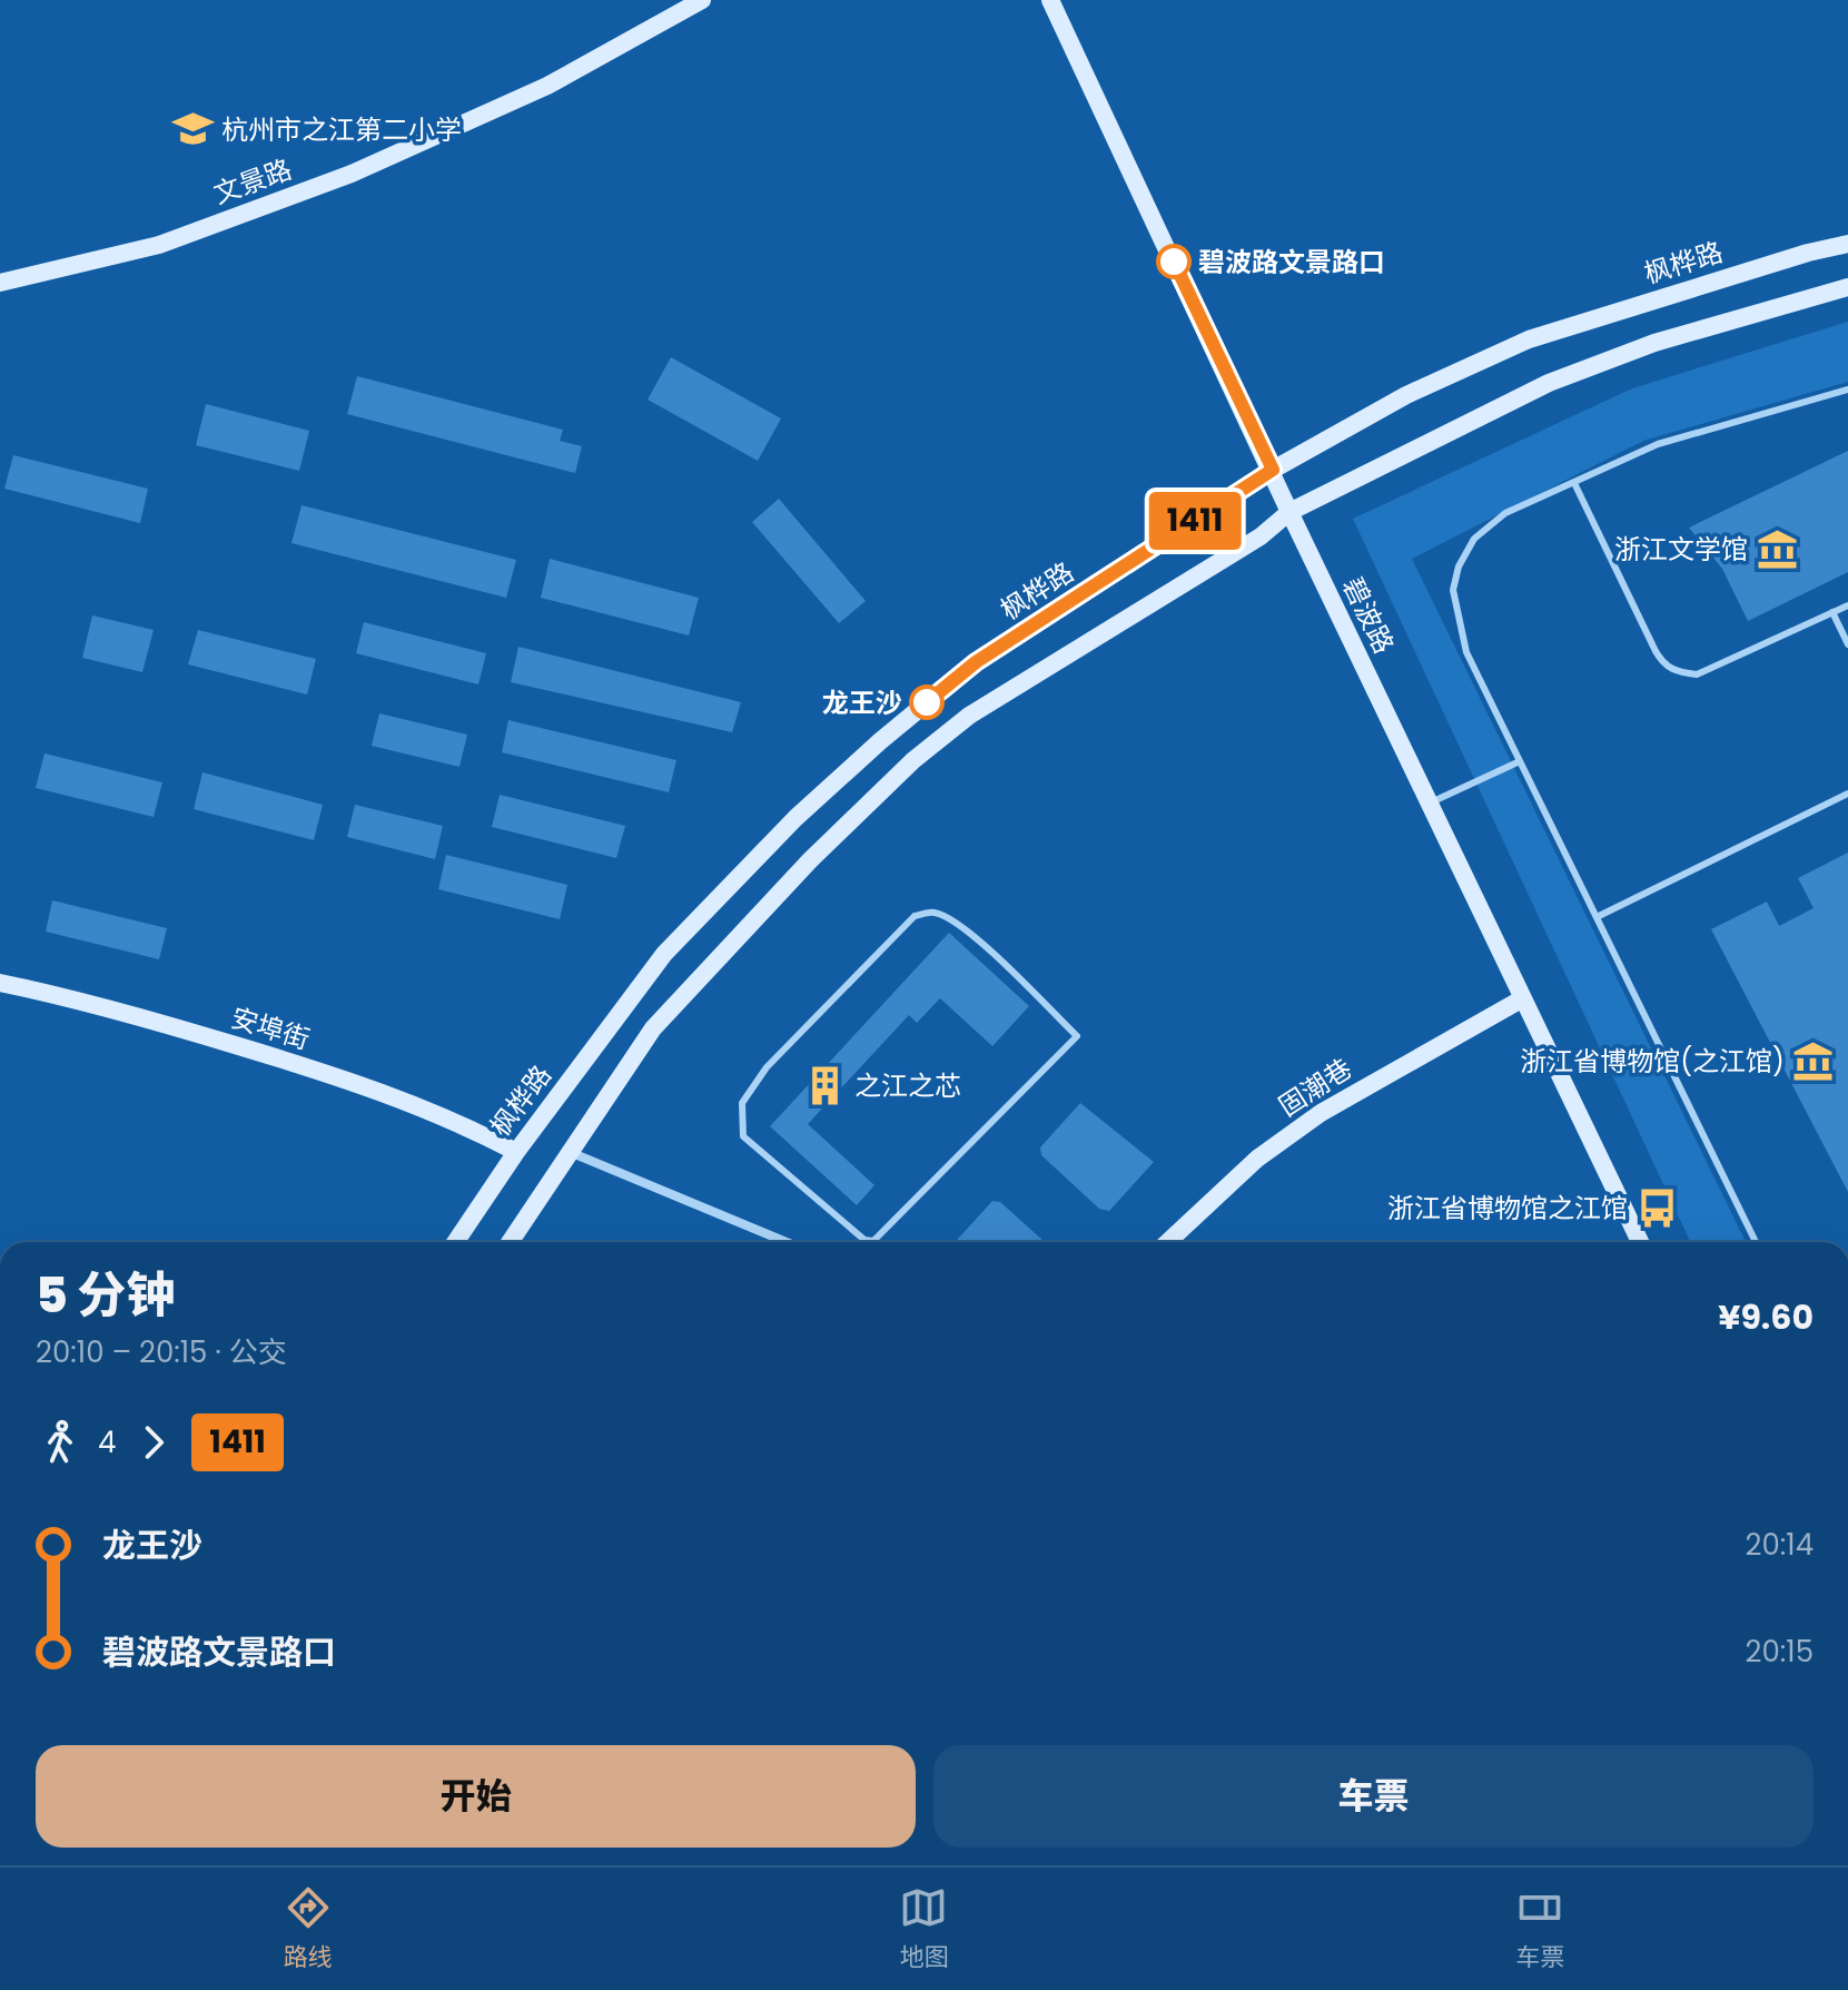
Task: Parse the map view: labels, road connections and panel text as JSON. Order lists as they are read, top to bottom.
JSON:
{
  "streets": {
    "main road": [
      "文景路",
      "枫桦路",
      "碧波路",
      "安埠街",
      "固潮巷"
    ]
  },
  "crossings": [
    ["枫桦路", "碧波路"],
    ["枫桦路", "安埠街"],
    ["碧波路", "固潮巷"]
  ],
  "places": {
    "school or university": ["杭州市之江第二小学"],
    "other": ["碧波路文景路口", "龙王沙"],
    "museum": ["浙江文学馆", "浙江省博物馆(之江馆)"],
    "building": ["之江之芯"],
    "bus stop": ["浙江省博物馆之江馆"]
  },
  "lines": ["bus line 1411"],
  "page": {
    "on_map": "1411",
    "heading": ["5 分钟", "20:10 – 20:15 · 公交", "¥9.60"],
    "legs": ["4", "1411"],
    "list": [
      {
        "name": "龙王沙",
        "value": "20:14"
      },
      {
        "name": "碧波路文景路口",
        "value": "20:15"
      }
    ],
    "buttons": ["开始", "车票"],
    "tabs": ["路线", "地图", "车票"]
  }
}
